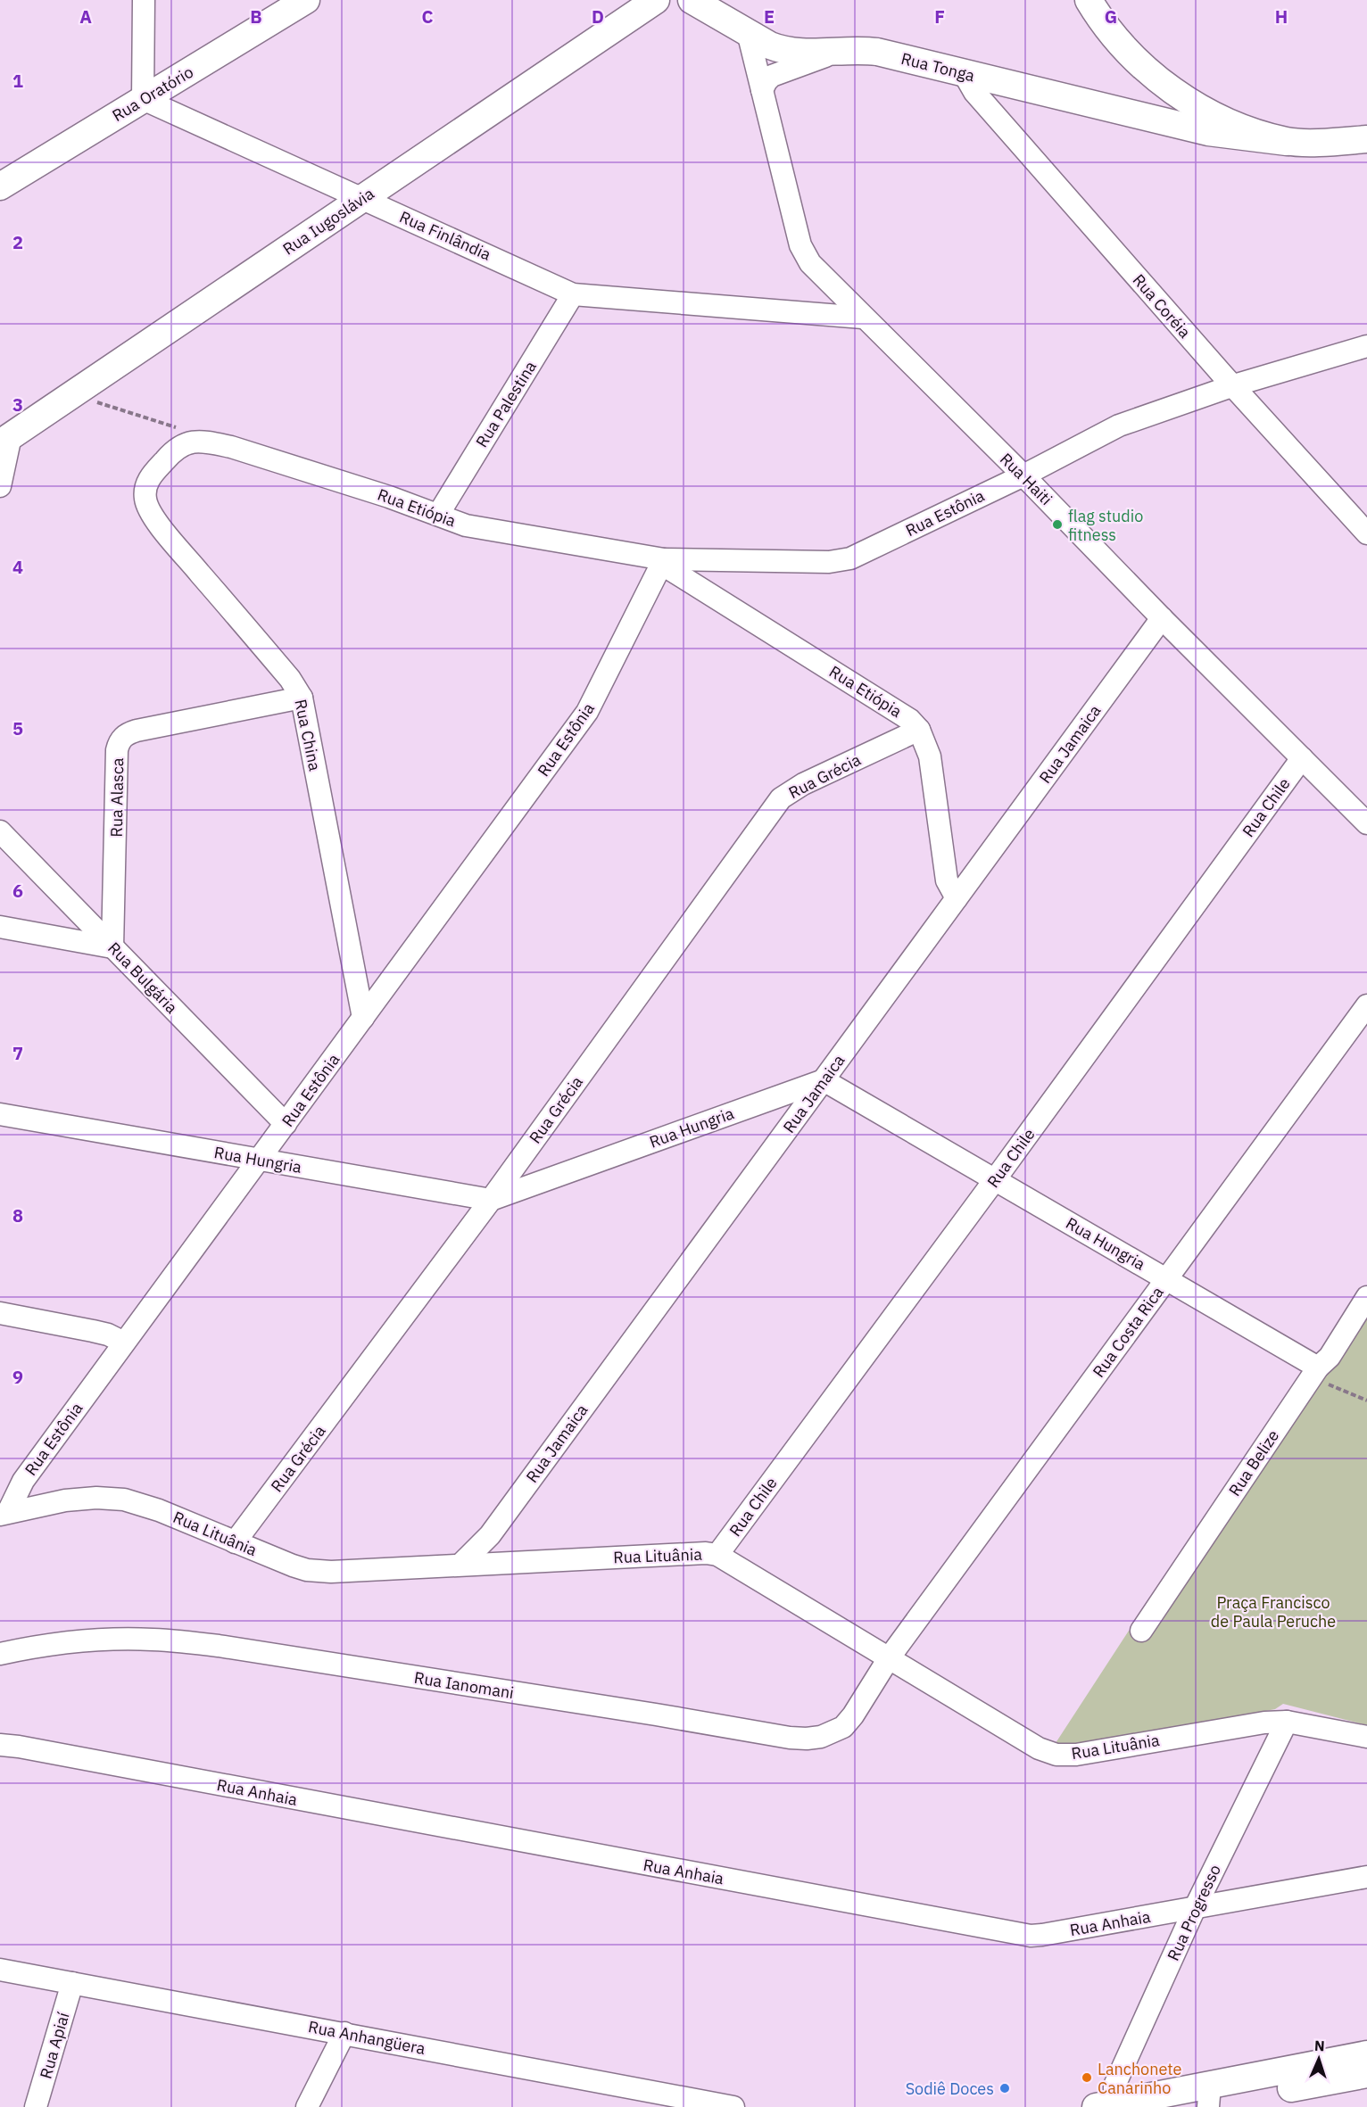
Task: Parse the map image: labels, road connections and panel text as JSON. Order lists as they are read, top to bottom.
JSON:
{
  "streets": {
    "main road": ["Rua Tonga", "Rua Oratório", "Rua Iugoslávia"],
    "street": [
      "Rua Finlândia",
      "Rua Coréia",
      "Rua Palestina",
      "Rua Haiti",
      "Rua Etiópia",
      "Rua Estônia",
      "Rua China",
      "Rua Jamaica",
      "Rua Grécia",
      "Rua Alasca",
      "Rua Chile",
      "Rua Bulgária",
      "Rua Hungria",
      "Rua Costa Rica",
      "Rua Belize",
      "Rua Lituânia",
      "Rua Ianomani",
      "Rua Anhaia",
      "Rua Progresso",
      "Rua Anhangüera",
      "Rua Apiaí"
    ]
  },
  "crossings": [
    ["Rua Tonga", "Rua Coréia"],
    ["Rua Tonga", "Rua Haiti"],
    ["Rua Oratório", "Rua Finlândia"],
    ["Rua Iugoslávia", "Rua Finlândia"],
    ["Rua Finlândia", "Rua Palestina"],
    ["Rua Finlândia", "Rua Haiti"],
    ["Rua Coréia", "Rua Estônia"],
    ["Rua Palestina", "Rua Etiópia"],
    ["Rua Haiti", "Rua Estônia"],
    ["Rua Haiti", "Rua Jamaica"],
    ["Rua Haiti", "Rua Chile"],
    ["Rua Etiópia", "Rua Estônia"],
    ["Rua Etiópia", "Rua China"],
    ["Rua Etiópia", "Rua Jamaica"],
    ["Rua Etiópia", "Rua Grécia"],
    ["Rua Estônia", "Rua China"],
    ["Rua Estônia", "Rua Bulgária"],
    ["Rua Estônia", "Rua Hungria"],
    ["Rua Estônia", "Rua Lituânia"],
    ["Rua China", "Rua Alasca"],
    ["Rua Jamaica", "Rua Hungria"],
    ["Rua Jamaica", "Rua Lituânia"],
    ["Rua Grécia", "Rua Hungria"],
    ["Rua Grécia", "Rua Lituânia"],
    ["Rua Alasca", "Rua Bulgária"],
    ["Rua Chile", "Rua Hungria"],
    ["Rua Chile", "Rua Lituânia"],
    ["Rua Hungria", "Rua Costa Rica"],
    ["Rua Hungria", "Rua Belize"],
    ["Rua Costa Rica", "Rua Lituânia"],
    ["Rua Costa Rica", "Rua Ianomani"],
    ["Rua Lituânia", "Rua Ianomani"],
    ["Rua Lituânia", "Rua Progresso"],
    ["Rua Anhaia", "Rua Progresso"],
    ["Rua Anhangüera", "Rua Apiaí"]
  ],
  "parks": ["Praça Francisco de Paula Peruche"],
  "places": ["flag studio fitness", "Lanchonete Canarinho", "Sodiê Doces"],
  "north": "top",
  "grid": {
    "columns": [
      "A",
      "B",
      "C",
      "D",
      "E",
      "F",
      "G",
      "H"
    ],
    "rows": [
      "1",
      "2",
      "3",
      "4",
      "5",
      "6",
      "7",
      "8",
      "9"
    ]
  }
}
